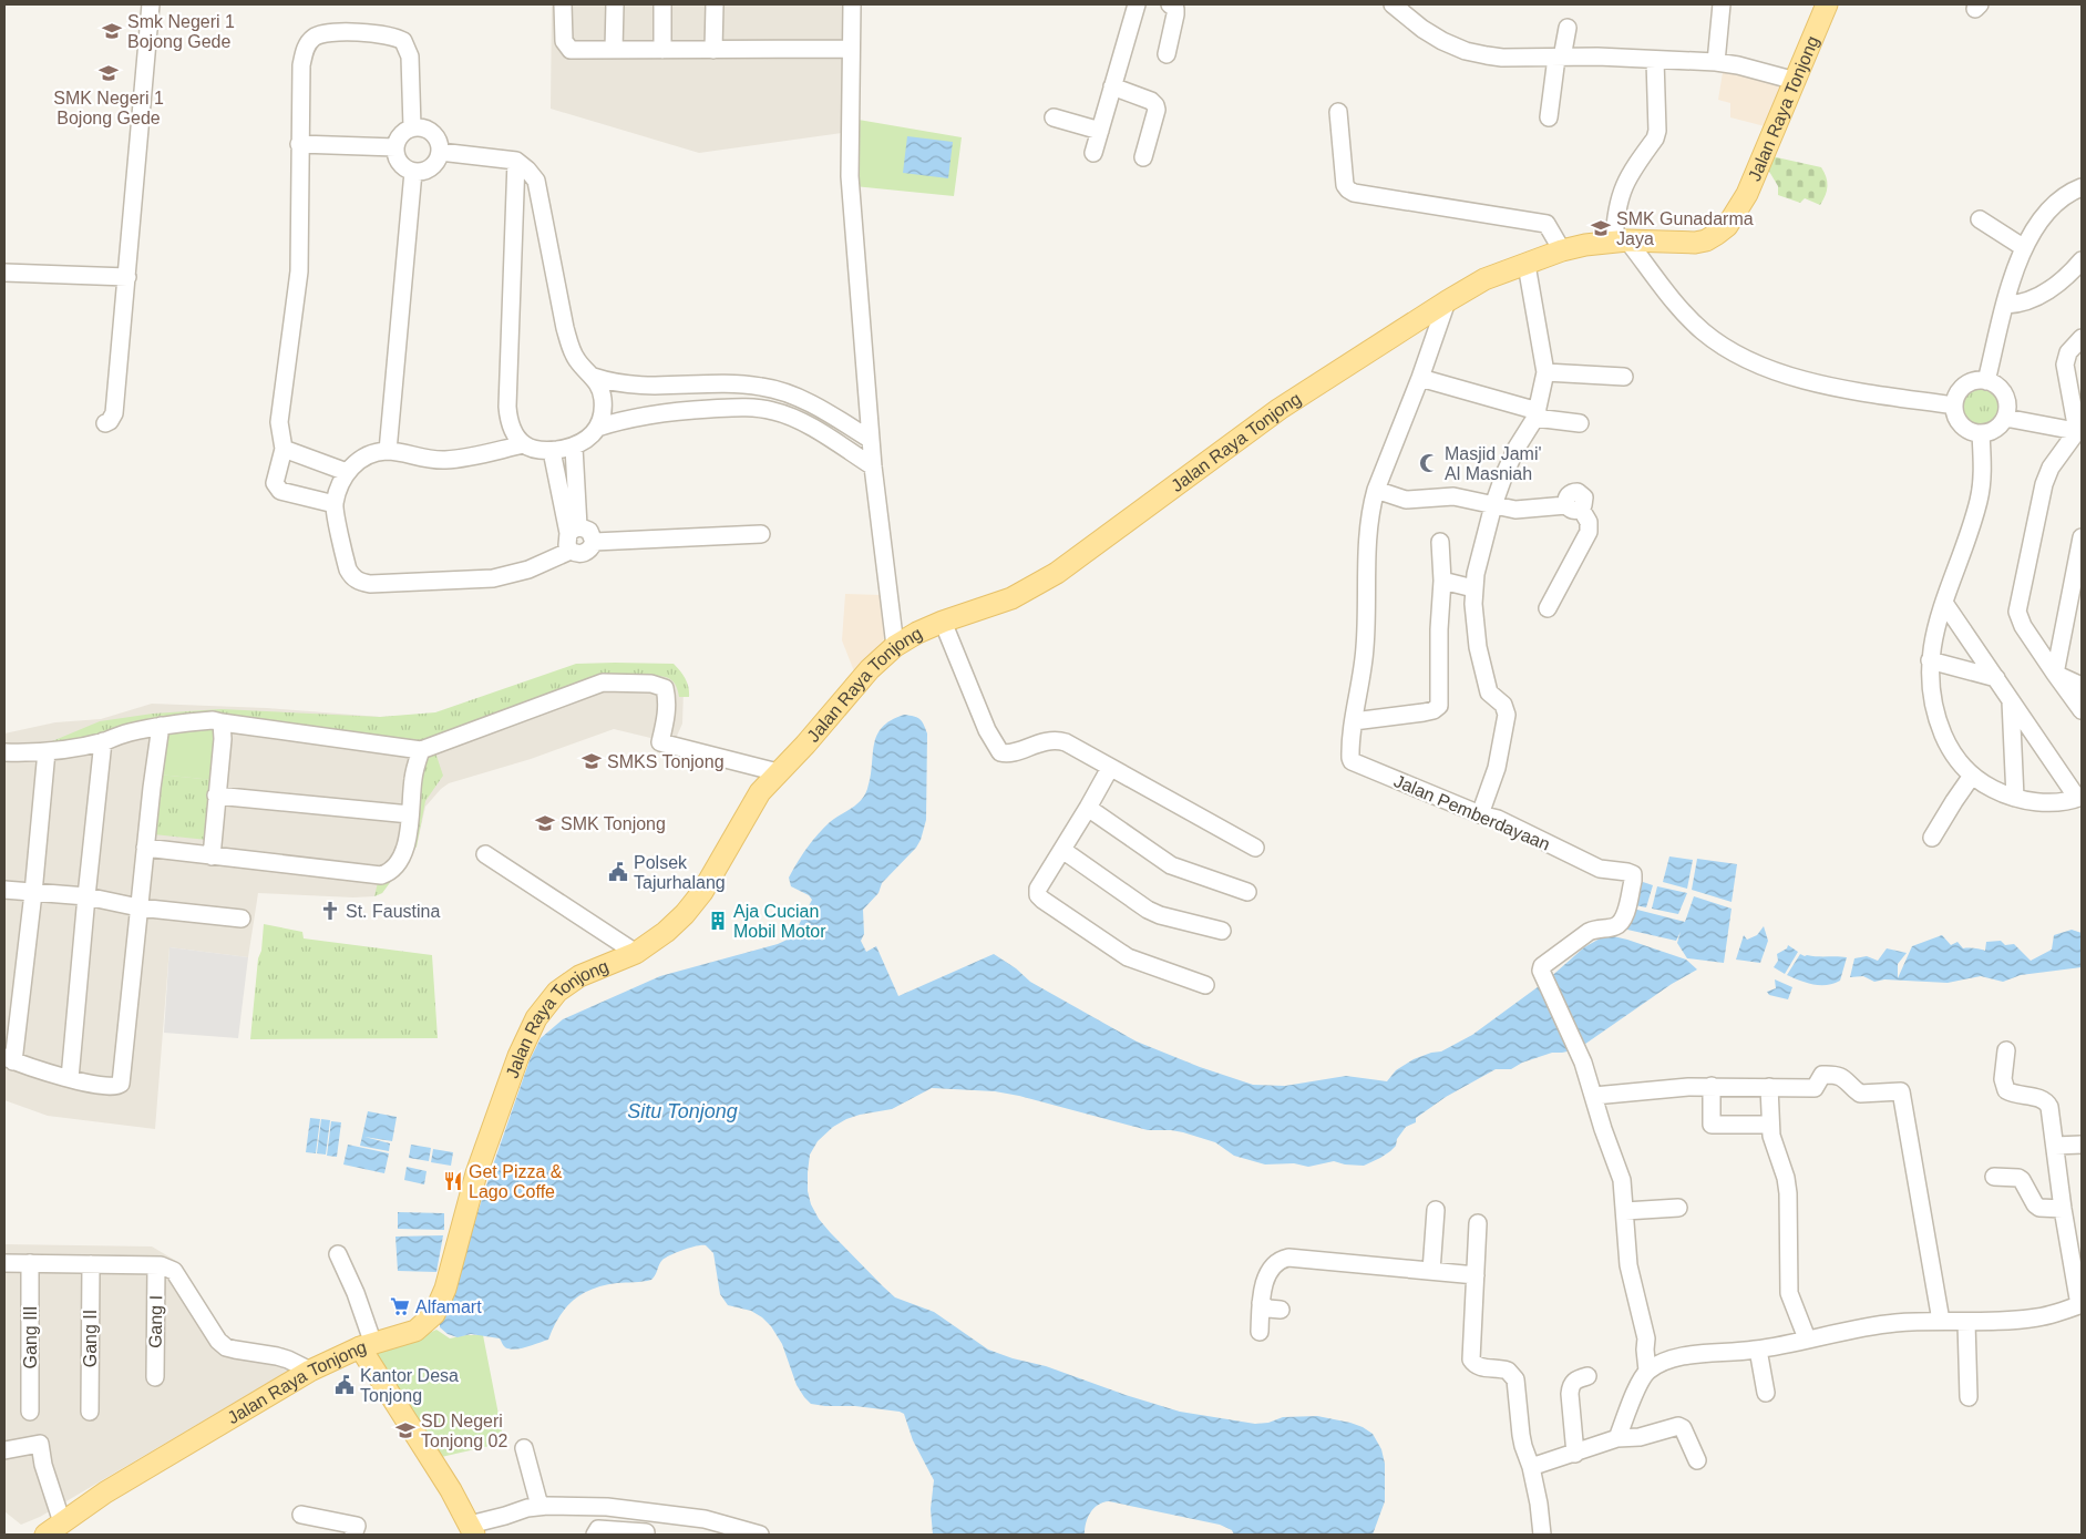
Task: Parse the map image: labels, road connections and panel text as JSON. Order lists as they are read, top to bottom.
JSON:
{
  "streets": {
    "main road": ["Jalan Raya Tonjong"],
    "street": [
      "Jalan Pemberdayaan",
      "Gang I",
      "Gang III",
      "Gang II"
    ]
  },
  "crossings": [
    ["Jalan Raya Tonjong", "Jalan Pemberdayaan"]
  ],
  "water": ["Situ Tonjong"],
  "places": {
    "school or university": [
      "Smk Negeri 1 Bojong Gede",
      "SMK Negeri 1 Bojong Gede",
      "SMK Gunadarma Jaya",
      "SMKS Tonjong",
      "SMK Tonjong",
      "SD Negeri Tonjong 02"
    ],
    "mosque": ["Masjid Jami' Al Masniah"],
    "public building": ["Polsek Tajurhalang", "Kantor Desa Tonjong"],
    "church": ["St. Faustina"],
    "building": ["Aja Cucian Mobil Motor"],
    "restaurant": ["Get Pizza & Lago Coffe"],
    "supermarket": ["Alfamart"]
  }
}
